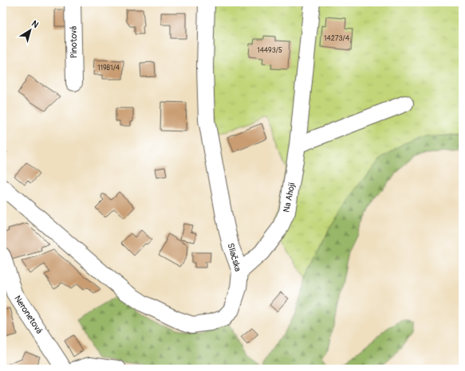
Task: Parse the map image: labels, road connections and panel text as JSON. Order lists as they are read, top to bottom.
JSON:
{
  "streets": {
    "street": [
      "Pinotová",
      "Na Ahoji",
      "Sliačska",
      "Neronetová"
    ]
  },
  "crossings": [
    ["Na Ahoji", "Sliačska"]
  ],
  "house_numbers": ["14273/4", "14493/5", "11981/4"],
  "north": "top right"
}
